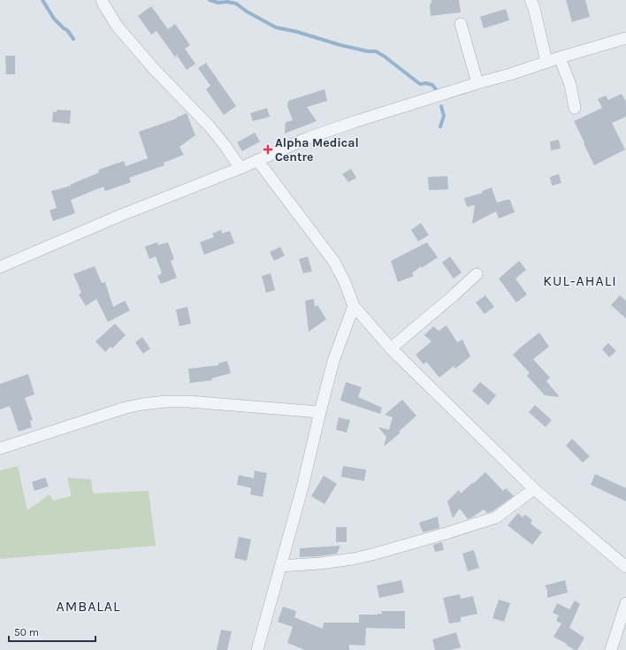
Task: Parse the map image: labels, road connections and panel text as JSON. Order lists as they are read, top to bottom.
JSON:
{
  "districts": ["KUL-AHALI", "AMBALAL"],
  "places": {
    "health": ["Alpha Medical Centre"]
  },
  "scale_bar": "50 m"
}
